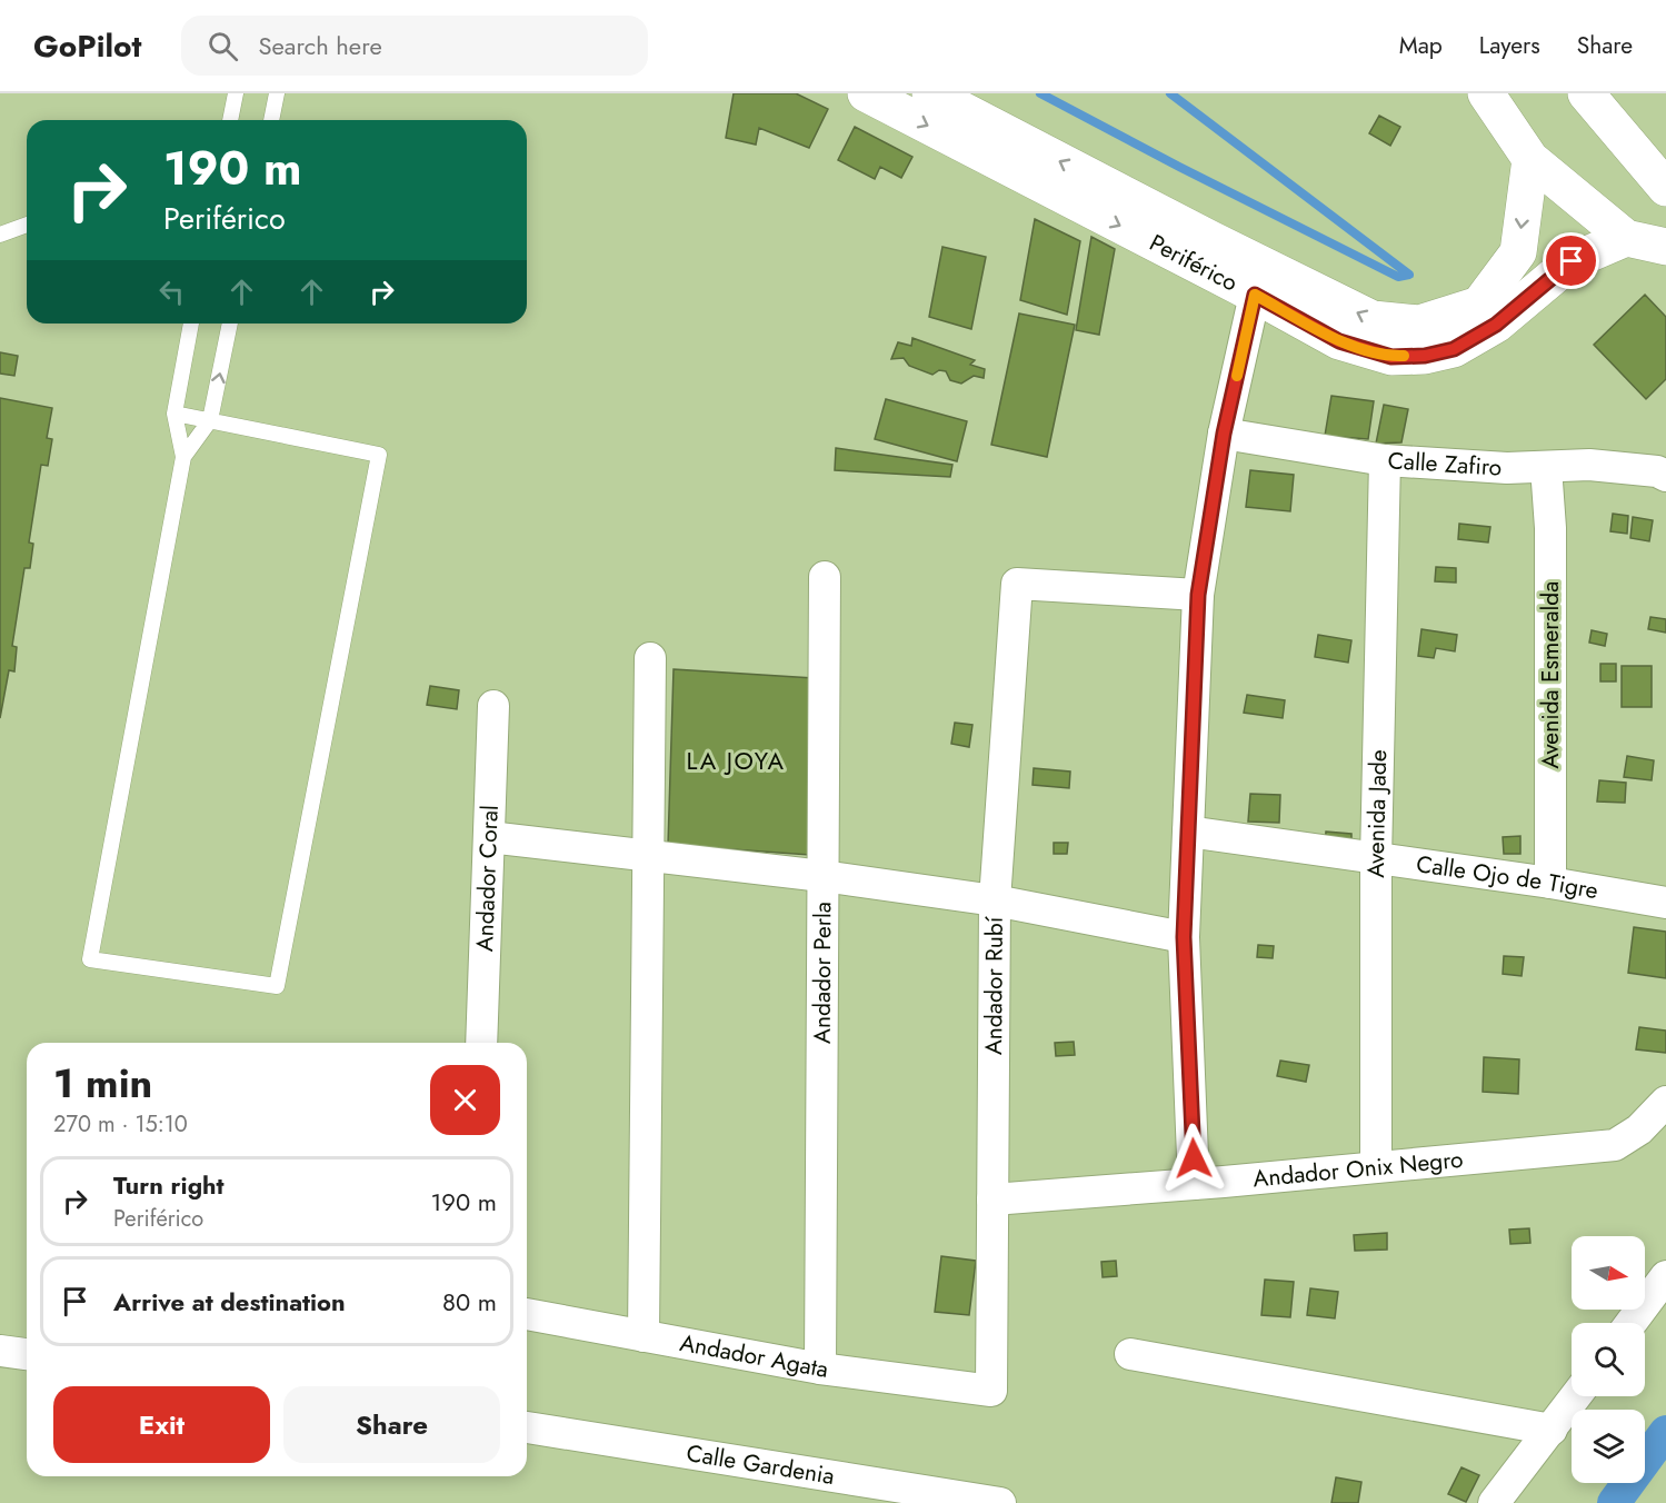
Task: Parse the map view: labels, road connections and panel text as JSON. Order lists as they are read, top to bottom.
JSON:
{
  "streets": {
    "main road": ["Periférico"],
    "street": [
      "Calle Zafiro",
      "Avenida Esmeralda",
      "Avenida Jade",
      "Andador Coral",
      "Calle Ojo de Tigre",
      "Andador Perla",
      "Andador Rubí",
      "Andador Onix Negro",
      "Andador Agata",
      "Calle Gardenia"
    ]
  },
  "crossings": [
    ["Calle Zafiro", "Avenida Esmeralda"],
    ["Calle Zafiro", "Avenida Jade"],
    ["Avenida Esmeralda", "Calle Ojo de Tigre"],
    ["Avenida Jade", "Calle Ojo de Tigre"],
    ["Avenida Jade", "Andador Onix Negro"],
    ["Andador Perla", "Andador Agata"],
    ["Andador Rubí", "Andador Onix Negro"],
    ["Andador Rubí", "Andador Agata"]
  ],
  "districts": ["LA JOYA"],
  "north": "right",
  "page": {
    "header": "GoPilot",
    "search": "Search here",
    "nav": ["Map", "Layers", "Share"],
    "turn": ["190 m", "Periférico"],
    "heading": ["1 min", "270 m · 15:10"],
    "list": [
      {
        "name": "Turn right",
        "note": "Periférico",
        "value": "190 m"
      },
      {
        "name": "Arrive at destination",
        "value": "80 m"
      }
    ],
    "buttons": ["Exit", "Share"]
  }
}
